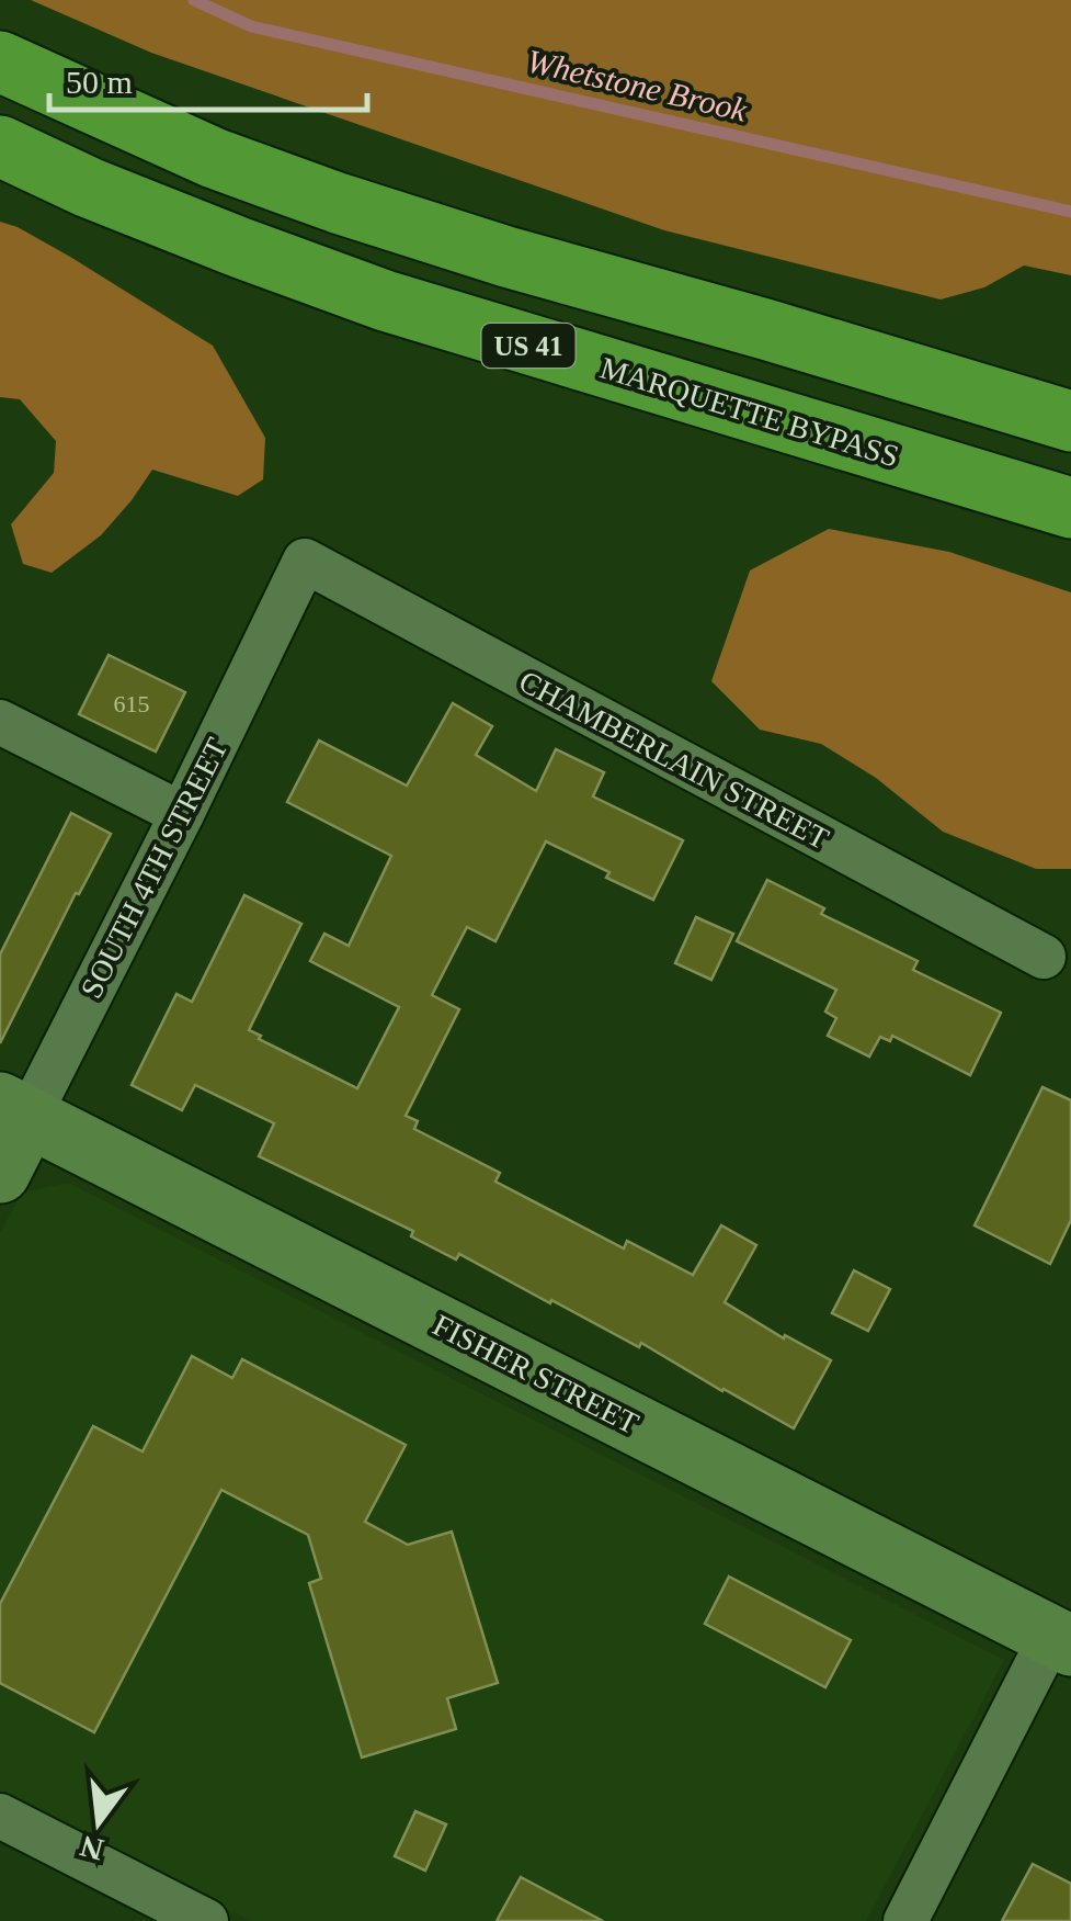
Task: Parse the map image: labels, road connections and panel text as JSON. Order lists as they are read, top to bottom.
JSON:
{
  "streets": {
    "highway": ["US 41", "MARQUETTE BYPASS"],
    "street": ["CHAMBERLAIN STREET", "SOUTH 4TH STREET", "FISHER STREET"]
  },
  "crossings": [
    ["CHAMBERLAIN STREET", "SOUTH 4TH STREET"],
    ["SOUTH 4TH STREET", "FISHER STREET"]
  ],
  "water": ["Whetstone Brook"],
  "house_numbers": ["615"],
  "scale_bar": "50 m",
  "north": "bottom"
}
